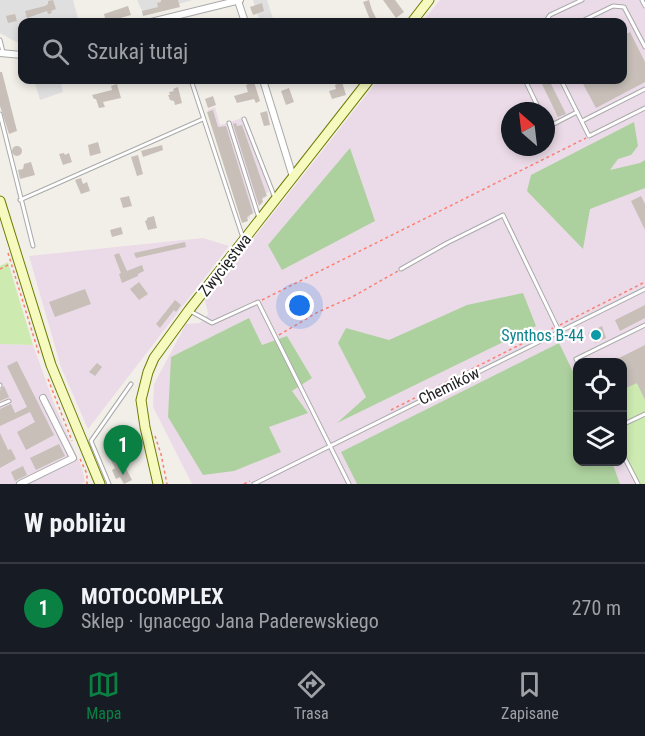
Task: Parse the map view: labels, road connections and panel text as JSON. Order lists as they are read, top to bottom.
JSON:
{
  "streets": {
    "street": ["Zwycięstwa"],
    "lane": ["Chemików"]
  },
  "places": ["Synthos B-44"],
  "north": "top left",
  "page": {
    "search": "Szukaj tutaj",
    "pins": "1",
    "heading": "W pobliżu",
    "list": [
      {
        "mark": "1",
        "name": "MOTOCOMPLEX",
        "note": "Sklep · Ignacego Jana Paderewskiego",
        "value": "270 m"
      }
    ],
    "nav": ["Mapa", "Trasa", "Zapisane"]
  }
}
